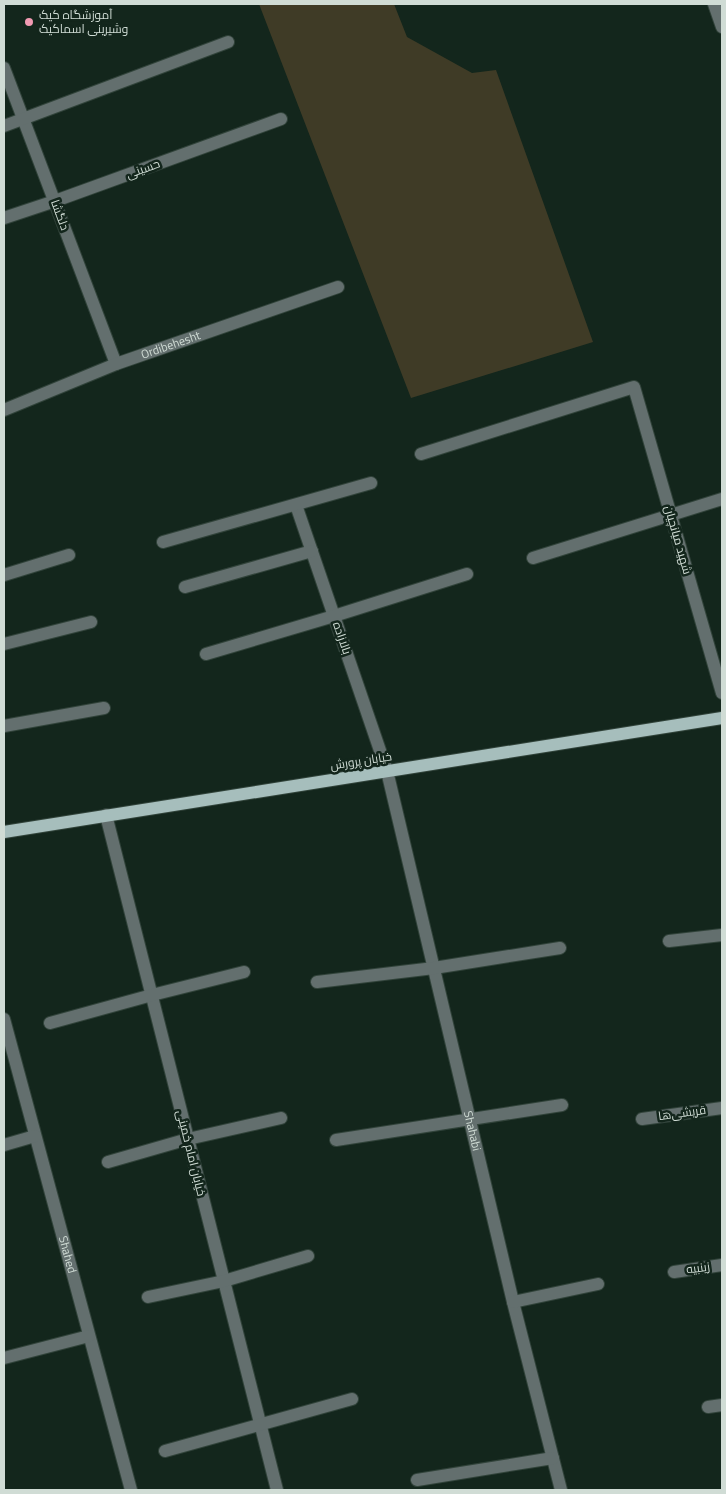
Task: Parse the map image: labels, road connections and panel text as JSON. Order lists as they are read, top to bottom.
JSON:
{
  "streets": {
    "main road": ["خیابان پرورش"],
    "street": [
      "حسینی",
      "دلگشا",
      "Ordibehesht",
      "شهید میانچیان",
      "بالازاده",
      "قریشی‌ها",
      "Shahabi",
      "خیابان امام خمینی",
      "Shahed",
      "زینبیه"
    ]
  },
  "crossings": [
    ["حسینی", "دلگشا"],
    ["دلگشا", "Ordibehesht"],
    ["بالازاده", "خیابان پرورش"],
    ["بالازاده", "Shahabi"],
    ["خیابان پرورش", "Shahabi"],
    ["خیابان پرورش", "خیابان امام خمینی"]
  ],
  "places": ["آموزشگاه کیک وشیرینی اسماکیک"]
}
